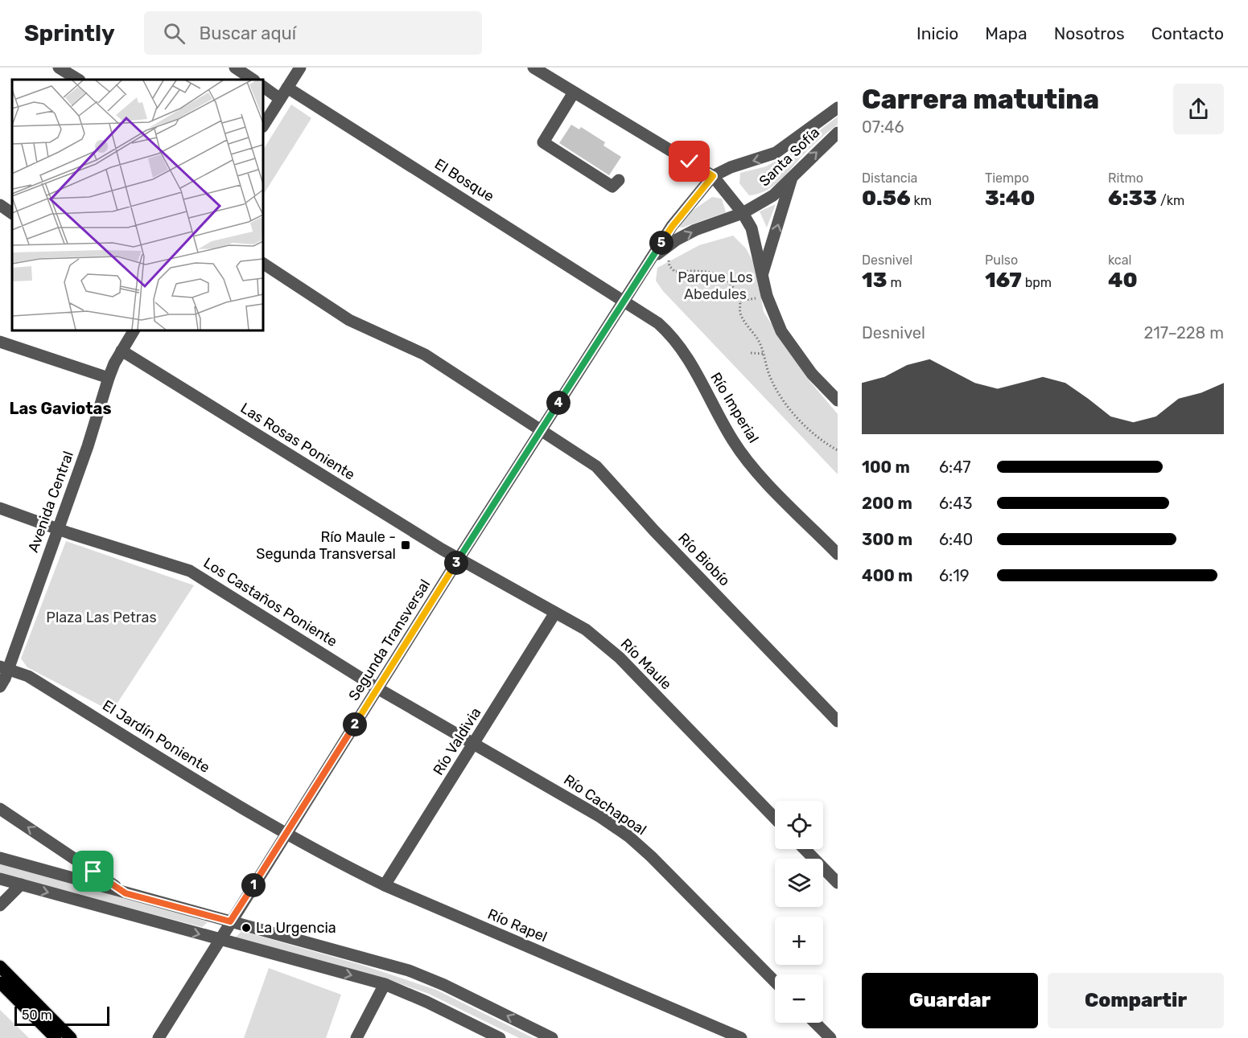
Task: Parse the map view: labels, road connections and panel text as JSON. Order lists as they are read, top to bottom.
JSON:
{
  "streets": {
    "street": [
      "Santa Sofía",
      "El Bosque",
      "Río Imperial",
      "Las Rosas Poniente",
      "Avenida Central",
      "Río Biobío",
      "Los Castaños Poniente",
      "Segunda Transversal",
      "Río Maule",
      "El Jardín Poniente",
      "Río Valdivia",
      "Río Cachapoal",
      "Río Rapel"
    ]
  },
  "crossings": [
    ["Santa Sofía", "Segunda Transversal"],
    ["El Bosque", "Río Imperial"],
    ["El Bosque", "Segunda Transversal"],
    ["Río Imperial", "Segunda Transversal"],
    ["Las Rosas Poniente", "Avenida Central"],
    ["Las Rosas Poniente", "Segunda Transversal"],
    ["Las Rosas Poniente", "Río Maule"],
    ["Avenida Central", "Los Castaños Poniente"],
    ["Avenida Central", "El Jardín Poniente"],
    ["Río Biobío", "Segunda Transversal"],
    ["Los Castaños Poniente", "Segunda Transversal"],
    ["Los Castaños Poniente", "Río Cachapoal"],
    ["Segunda Transversal", "Río Maule"],
    ["Segunda Transversal", "El Jardín Poniente"],
    ["Segunda Transversal", "Río Cachapoal"],
    ["Segunda Transversal", "Río Rapel"],
    ["Río Maule", "Río Valdivia"],
    ["El Jardín Poniente", "Río Rapel"],
    ["Río Valdivia", "Río Cachapoal"],
    ["Río Valdivia", "Río Rapel"]
  ],
  "districts": ["Las Gaviotas"],
  "parks": ["Parque Los Abedules", "Plaza Las Petras"],
  "places": {
    "transit": ["Río Maule - Segunda Transversal"],
    "other": ["La Urgencia"]
  },
  "scale_bar": "50 m",
  "page": {
    "header": "Sprintly",
    "search": "Buscar aquí",
    "nav": [
      "Inicio",
      "Mapa",
      "Nosotros",
      "Contacto"
    ],
    "heading": ["Carrera matutina", "07:46"],
    "stats": [
      ["Distancia", "0.56 km"],
      ["Tiempo", "3:40"],
      ["Ritmo", "6:33 /km"],
      ["Desnivel", "13 m"],
      ["Pulso", "167 bpm"],
      ["kcal", "40"]
    ],
    "pins": [
      "5",
      "4",
      "3",
      "2",
      "1"
    ],
    "chart": ["Desnivel", "217–228 m"],
    "list": [
      {
        "name": "100 m",
        "note": "6:47"
      },
      {
        "name": "200 m",
        "note": "6:43"
      },
      {
        "name": "300 m",
        "note": "6:40"
      },
      {
        "name": "400 m",
        "note": "6:19"
      }
    ],
    "map_buttons": ["+", "−"],
    "buttons": ["Guardar", "Compartir"],
    "scale": "50 m"
  }
}
